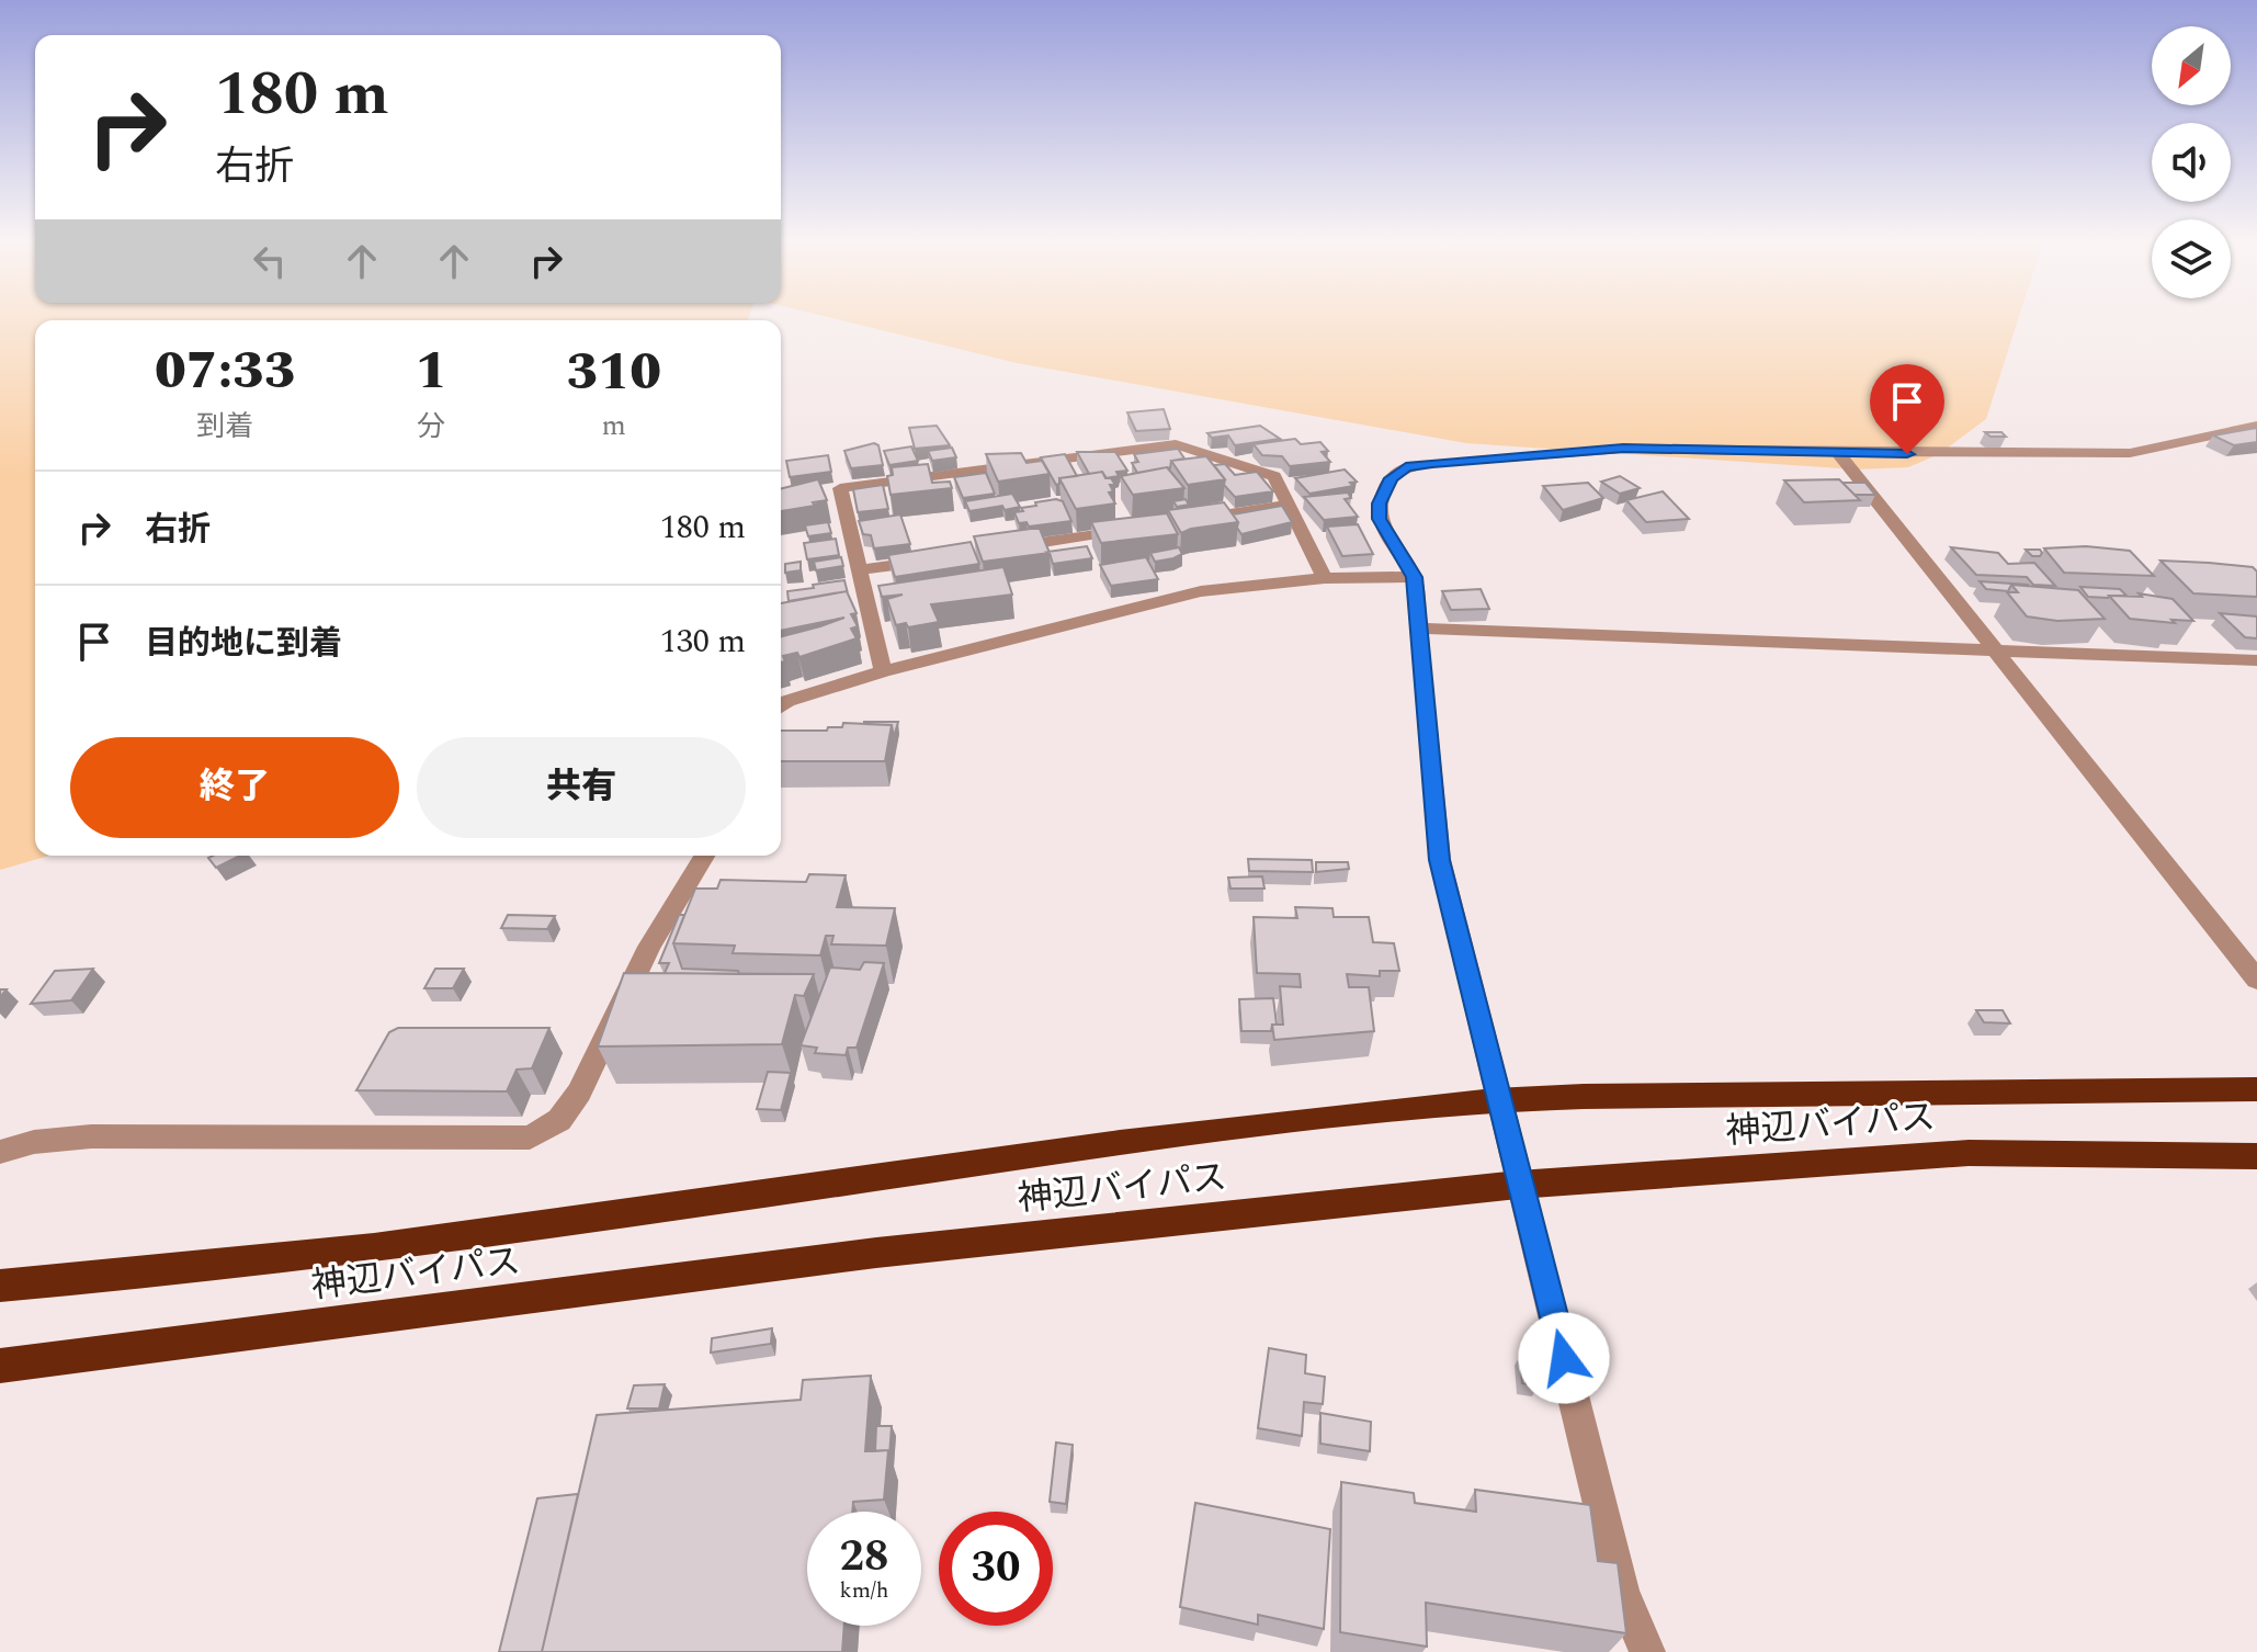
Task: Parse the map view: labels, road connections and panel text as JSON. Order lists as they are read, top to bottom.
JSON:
{
  "streets": {
    "highway": ["神辺バイパス"]
  },
  "north": "bottom left",
  "page": {
    "turn": ["180 m", "右折"],
    "eta": [
      "07:33",
      "到着",
      "1",
      "分",
      "310",
      "m"
    ],
    "list": [
      {
        "name": "右折",
        "value": "180 m"
      },
      {
        "name": "目的地に到着",
        "value": "130 m"
      }
    ],
    "buttons": ["終了", "共有"],
    "speed": "28 km/h",
    "limit": "30"
  }
}
